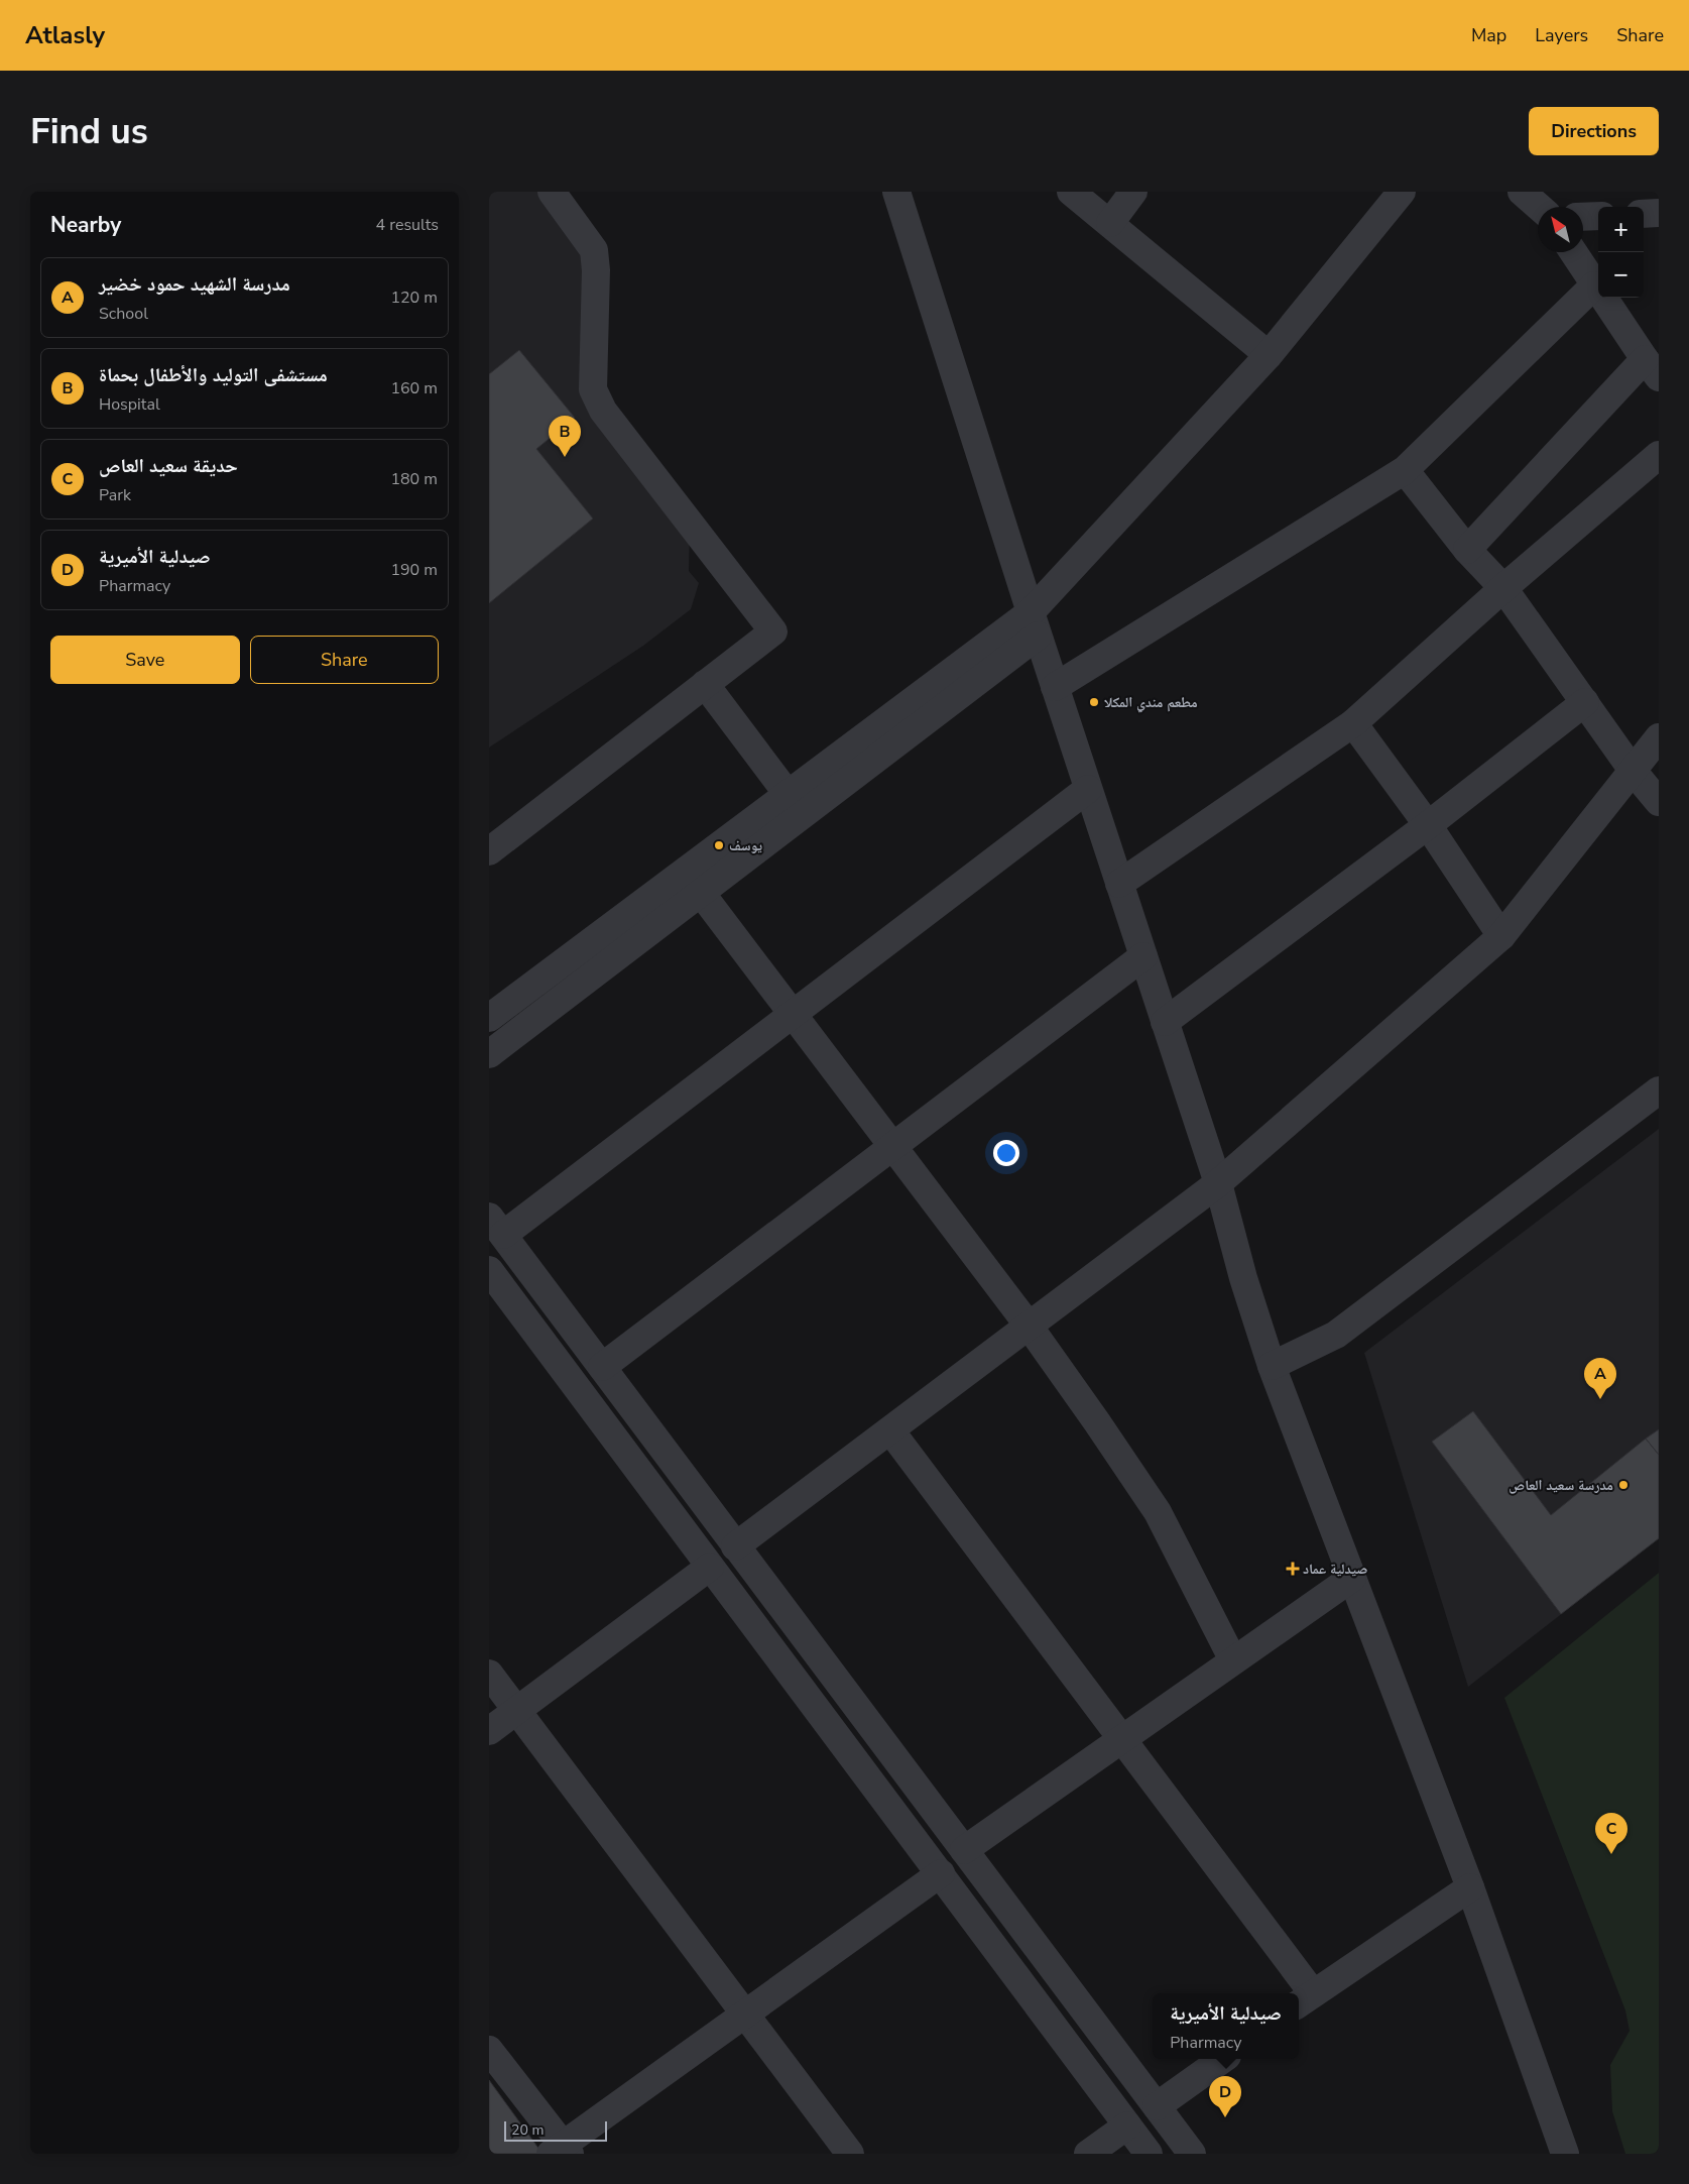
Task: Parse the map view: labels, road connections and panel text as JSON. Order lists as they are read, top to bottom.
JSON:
{
  "places": {
    "other": ["مطعم مندي المكلا", "يوسف", "مدرسة سعيد العاص"],
    "health": ["صيدلية عماد"]
  },
  "scale_bar": "20 m",
  "north": "top left",
  "page": {
    "header": "Atlasly",
    "nav": ["Map", "Layers", "Share"],
    "buttons": [
      "Directions",
      ["Save", "Share"]
    ],
    "title": "Find us",
    "heading": ["Nearby", "4 results"],
    "map_buttons": ["+", "−"],
    "list": [
      {
        "mark": "A",
        "name": "مدرسة الشهيد حمود خضير",
        "note": "School",
        "value": "120 m"
      },
      {
        "mark": "B",
        "name": "مستشفى التوليد والأطفال بحماة",
        "note": "Hospital",
        "value": "160 m"
      },
      {
        "mark": "C",
        "name": "حديقة سعيد العاص",
        "note": "Park",
        "value": "180 m"
      },
      {
        "mark": "D",
        "name": "صيدلية الأميرية",
        "note": "Pharmacy",
        "value": "190 m"
      }
    ],
    "pins": [
      "B",
      "A",
      "C",
      "D"
    ],
    "popup": ["صيدلية الأميرية", "Pharmacy"],
    "scale": "20 m"
  }
}
